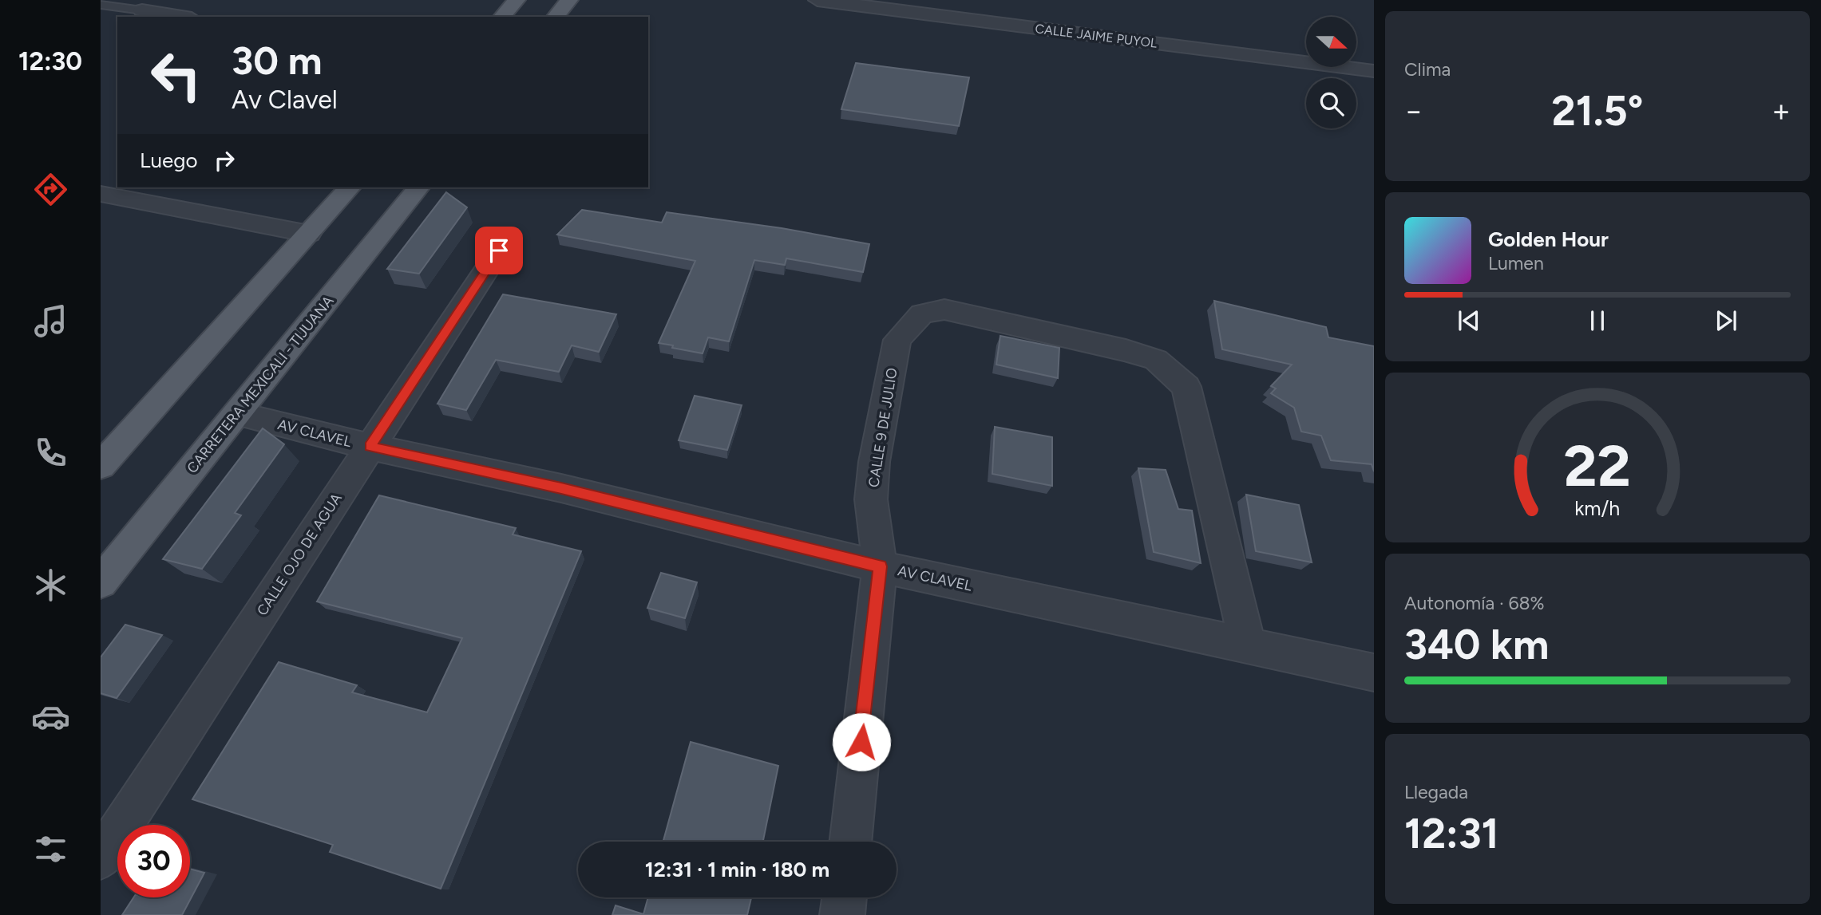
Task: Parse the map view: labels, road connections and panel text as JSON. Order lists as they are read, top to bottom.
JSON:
{
  "streets": {
    "main road": ["CARRETERA MEXICALI - TIJUANA"],
    "street": [
      "CALLE JAIME PUYOL",
      "CALLE 9 DE JULIO",
      "AV CLAVEL",
      "CALLE OJO DE AGUA"
    ]
  },
  "crossings": [
    ["CARRETERA MEXICALI - TIJUANA", "AV CLAVEL"],
    ["CALLE 9 DE JULIO", "AV CLAVEL"],
    ["AV CLAVEL", "CALLE OJO DE AGUA"]
  ],
  "north": "right",
  "page": {
    "tabs": "12:30",
    "tile": [
      "Clima",
      ["Autonomía · 68%", "340 km"],
      ["Llegada", "12:31"]
    ],
    "turn": ["30 m", "Av Clavel"],
    "heat": ["−", "21.5°", "+"],
    "then": "Luego",
    "song": ["Golden Hour", "Lumen"],
    "limit": "30",
    "trip": "12:31 · 1 min · 180 m",
    "gauge": ["22", "km/h"]
  }
}
